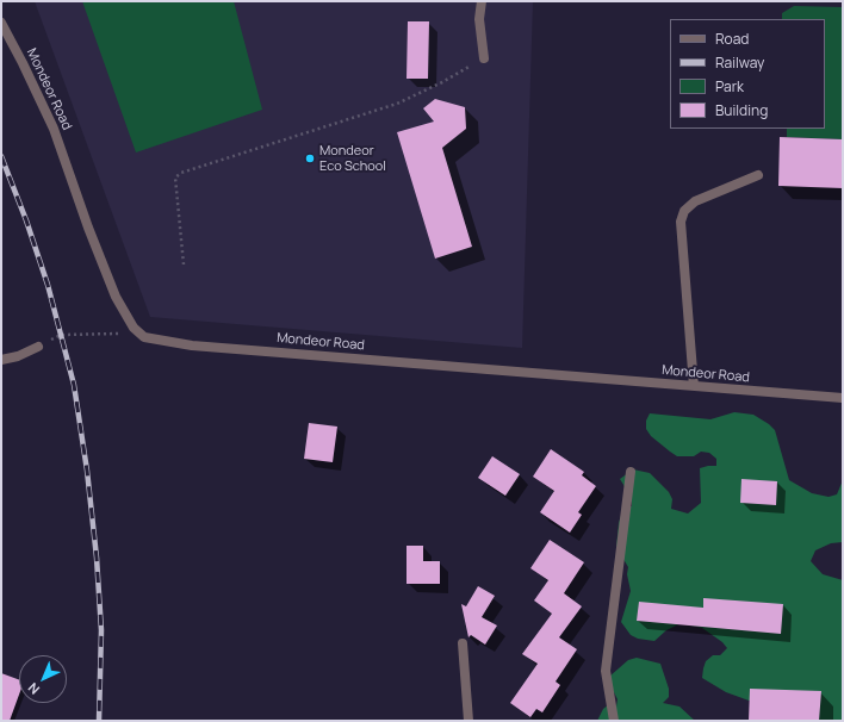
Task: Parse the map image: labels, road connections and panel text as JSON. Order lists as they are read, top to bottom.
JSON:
{
  "streets": {
    "street": ["Mondeor Road"]
  },
  "places": ["Mondeor Eco School"],
  "legend": [
    "Road",
    "Railway",
    "Park",
    "Building"
  ],
  "north": "bottom left"
}
